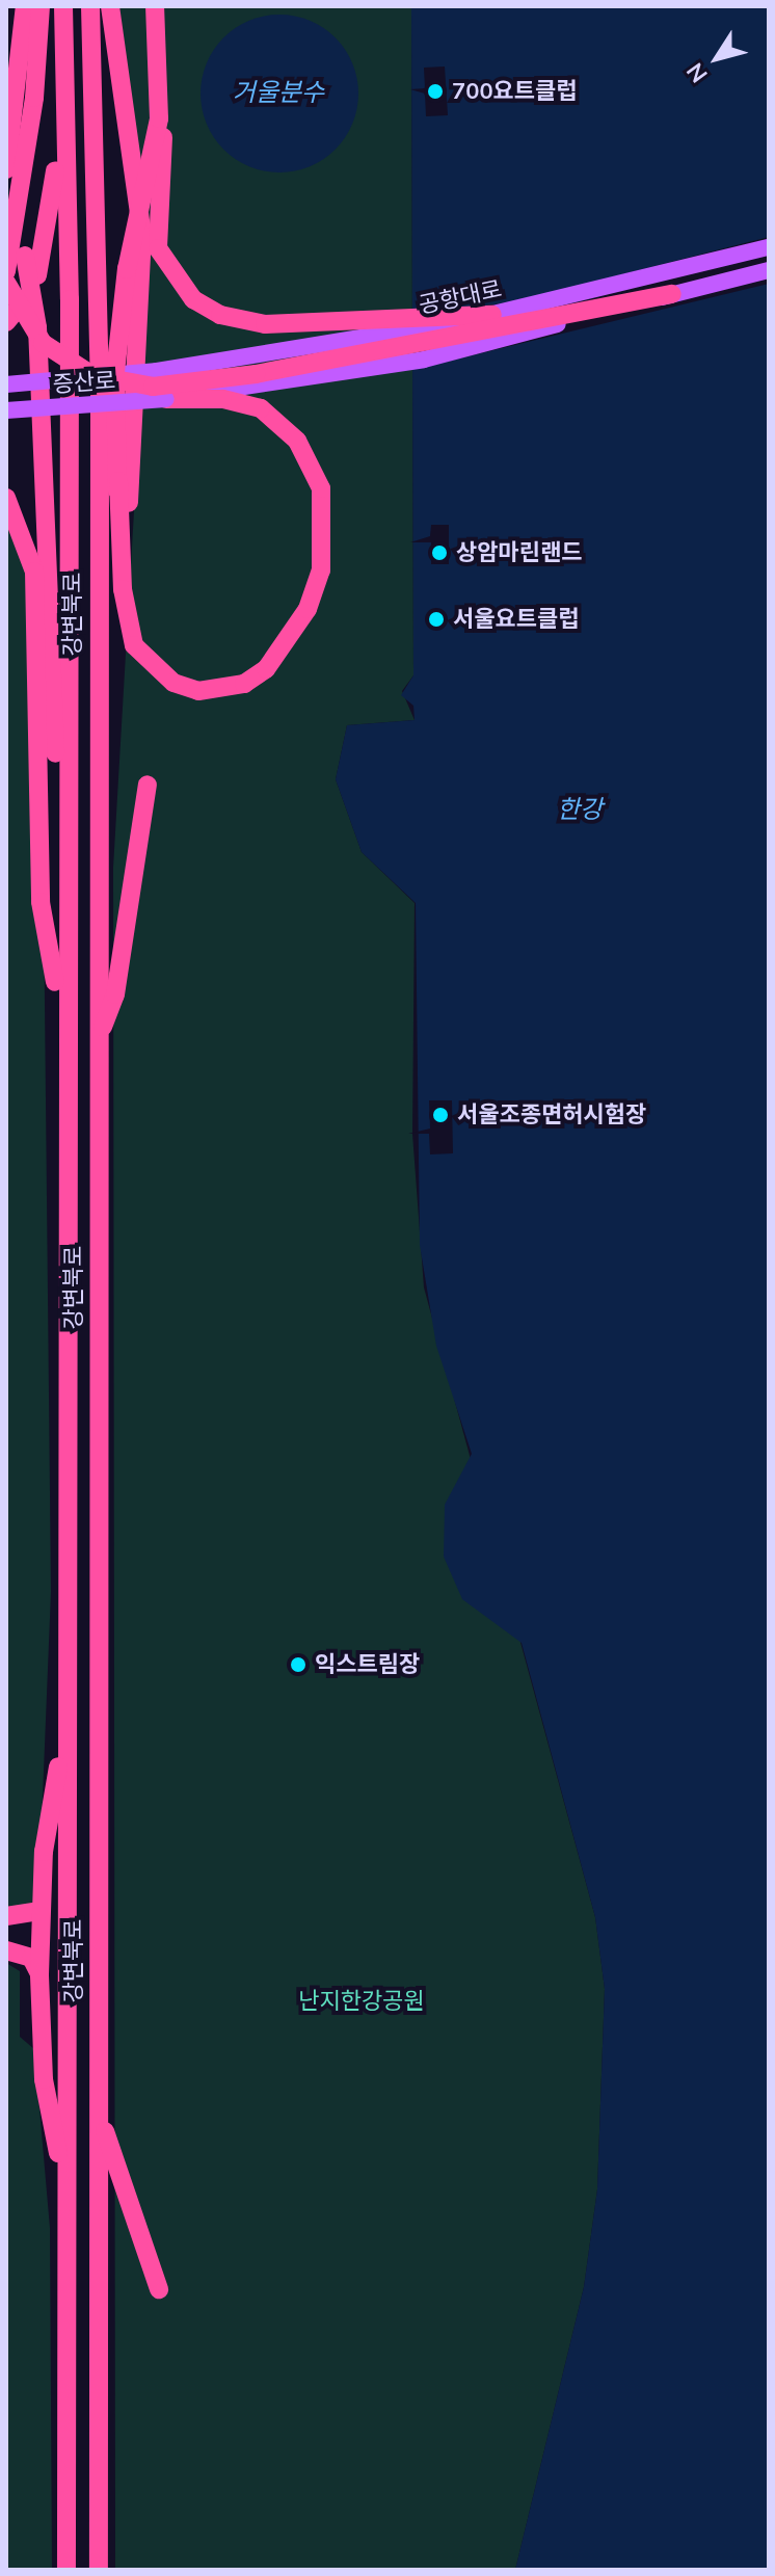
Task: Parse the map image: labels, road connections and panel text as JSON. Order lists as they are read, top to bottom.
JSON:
{
  "streets": {
    "highway": ["강변북로"],
    "main road": ["공항대로", "증산로"]
  },
  "crossings": [
    ["공항대로", "증산로"]
  ],
  "water": ["거울분수", "한강"],
  "parks": ["난지한강공원"],
  "places": [
    "700요트클럽",
    "상암마린랜드",
    "서울요트클럽",
    "서울조종면허시험장",
    "익스트림장"
  ],
  "north": "bottom left"
}
